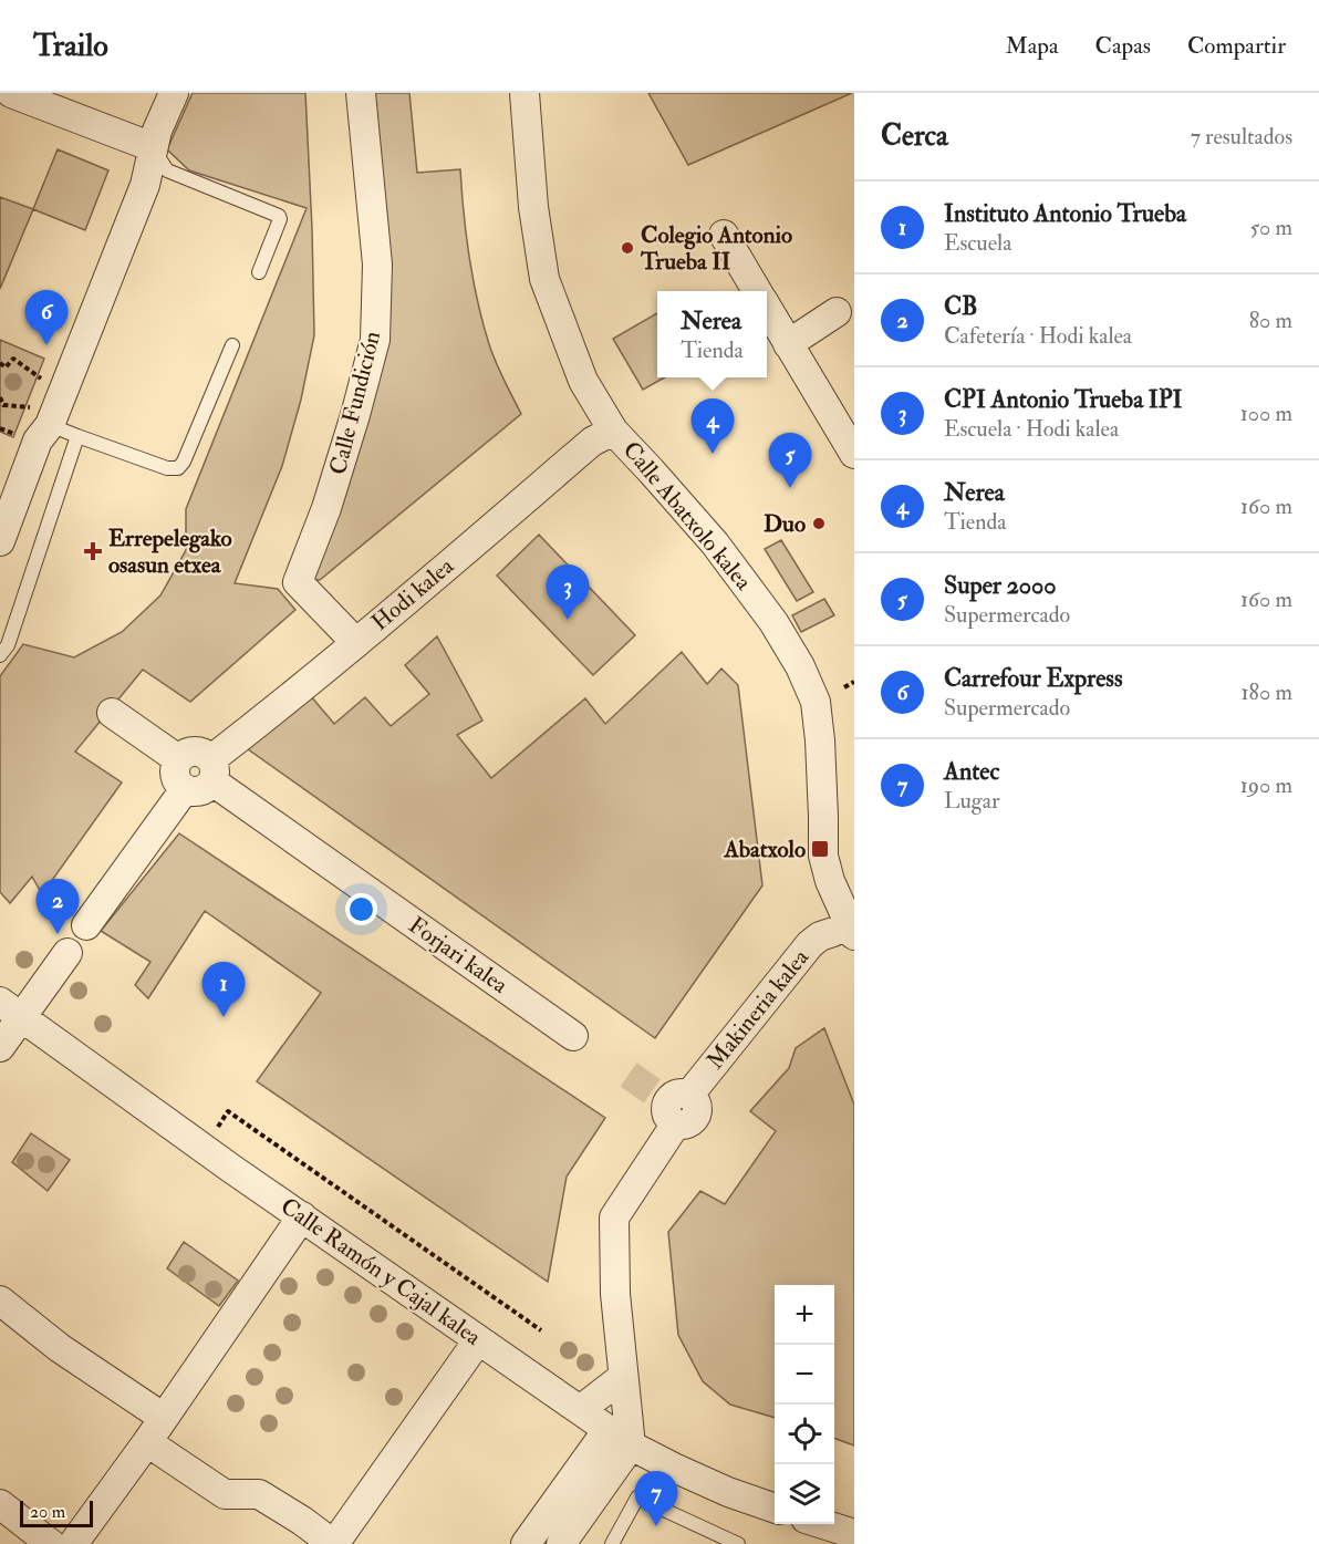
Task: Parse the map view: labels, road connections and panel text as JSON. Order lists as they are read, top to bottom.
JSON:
{
  "streets": {
    "street": [
      "Calle Fundición",
      "Calle Abatxolo kalea",
      "Hodi kalea",
      "Forjari kalea",
      "Makineria kalea",
      "Calle Ramón y Cajal kalea"
    ]
  },
  "crossings": [
    ["Calle Fundición", "Hodi kalea"],
    ["Calle Abatxolo kalea", "Hodi kalea"],
    ["Calle Abatxolo kalea", "Makineria kalea"],
    ["Hodi kalea", "Forjari kalea"],
    ["Makineria kalea", "Calle Ramón y Cajal kalea"]
  ],
  "places": {
    "other": ["Colegio Antonio Trueba II", "Duo"],
    "health": ["Errepelegako osasun etxea"],
    "transit": ["Abatxolo"]
  },
  "scale_bar": "20 m",
  "page": {
    "header": "Trailo",
    "nav": ["Mapa", "Capas", "Compartir"],
    "heading": ["Cerca", "7 resultados"],
    "list": [
      {
        "mark": "1",
        "name": "Instituto Antonio Trueba",
        "note": "Escuela",
        "value": "50 m"
      },
      {
        "mark": "2",
        "name": "CB",
        "note": "Cafetería · Hodi kalea",
        "value": "80 m"
      },
      {
        "mark": "3",
        "name": "CPI Antonio Trueba IPI",
        "note": "Escuela · Hodi kalea",
        "value": "100 m"
      },
      {
        "mark": "4",
        "name": "Nerea",
        "note": "Tienda",
        "value": "160 m"
      },
      {
        "mark": "5",
        "name": "Super 2000",
        "note": "Supermercado",
        "value": "160 m"
      },
      {
        "mark": "6",
        "name": "Carrefour Express",
        "note": "Supermercado",
        "value": "180 m"
      },
      {
        "mark": "7",
        "name": "Antec",
        "note": "Lugar",
        "value": "190 m"
      }
    ],
    "pins": [
      "6",
      "4",
      "5",
      "3",
      "2",
      "1",
      "7"
    ],
    "popup": ["Nerea", "Tienda"],
    "map_buttons": ["+", "−"],
    "scale": "20 m"
  }
}
